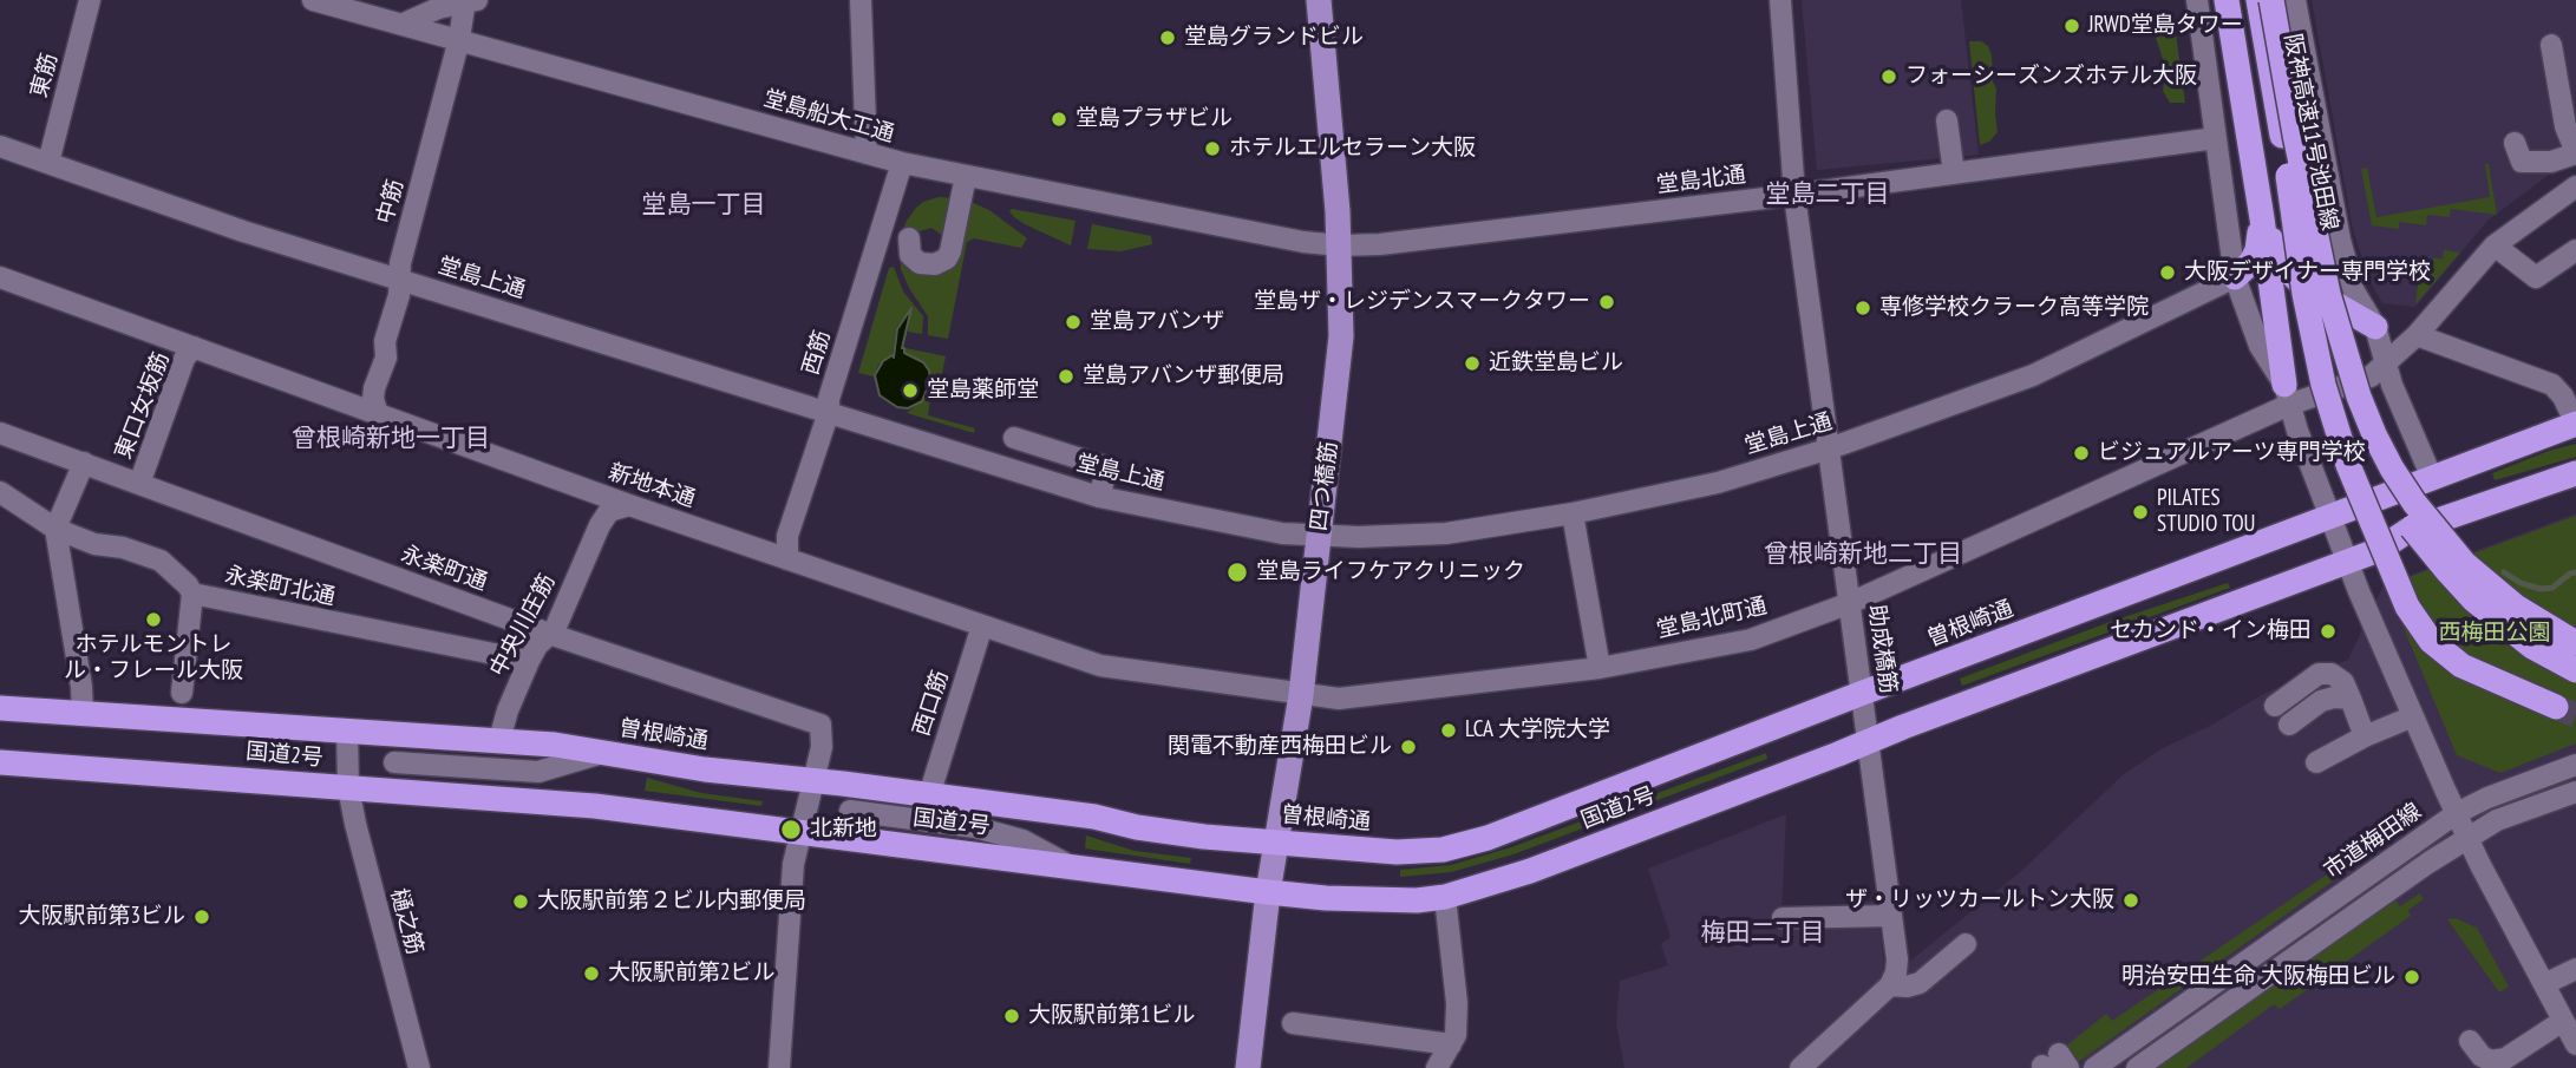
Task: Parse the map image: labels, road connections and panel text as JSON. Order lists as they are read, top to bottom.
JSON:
{
  "streets": {
    "highway": ["阪神高速11号池田線", "曽根崎通", "国道2号"],
    "main road": ["四つ橋筋"],
    "street": [
      "東筋",
      "堂島船大工通",
      "堂島北通",
      "中筋",
      "堂島上通",
      "西筋",
      "東口女坂筋",
      "新地本通",
      "永楽町通",
      "永楽町北通",
      "堂島北町通",
      "中央川庄筋",
      "助成橋筋",
      "西口筋",
      "市道梅田線",
      "樋之筋"
    ]
  },
  "crossings": [
    ["東筋", "堂島上通"],
    ["堂島船大工通", "堂島北通"],
    ["堂島船大工通", "中筋"],
    ["堂島船大工通", "西筋"],
    ["堂島船大工通", "四つ橋筋"],
    ["堂島北通", "四つ橋筋"],
    ["堂島北通", "助成橋筋"],
    ["堂島北通", "市道梅田線"],
    ["中筋", "堂島上通"],
    ["中筋", "新地本通"],
    ["堂島上通", "西筋"],
    ["堂島上通", "四つ橋筋"],
    ["堂島上通", "助成橋筋"],
    ["堂島上通", "市道梅田線"],
    ["西筋", "新地本通"],
    ["東口女坂筋", "新地本通"],
    ["東口女坂筋", "永楽町通"],
    ["新地本通", "四つ橋筋"],
    ["新地本通", "堂島北町通"],
    ["新地本通", "中央川庄筋"],
    ["新地本通", "西口筋"],
    ["四つ橋筋", "堂島北町通"],
    ["四つ橋筋", "曽根崎通"],
    ["四つ橋筋", "国道2号"],
    ["永楽町通", "曽根崎通"],
    ["永楽町通", "中央川庄筋"],
    ["永楽町北通", "中央川庄筋"],
    ["堂島北町通", "助成橋筋"],
    ["堂島北町通", "市道梅田線"],
    ["曽根崎通", "中央川庄筋"],
    ["曽根崎通", "助成橋筋"],
    ["曽根崎通", "西口筋"],
    ["曽根崎通", "市道梅田線"],
    ["曽根崎通", "樋之筋"],
    ["助成橋筋", "国道2号"],
    ["国道2号", "樋之筋"]
  ],
  "districts": [
    "堂島二丁目",
    "堂島一丁目",
    "曾根崎新地一丁目",
    "曾根崎新地二丁目",
    "梅田二丁目"
  ],
  "parks": ["西梅田公園"],
  "places": [
    "JRWD堂島タワー",
    "堂島グランドビル",
    "フォーシーズンズホテル大阪",
    "堂島プラザビル",
    "ホテルエルセラーン大阪",
    "大阪デザイナー専門学校",
    "堂島ザ・レジデンスマークタワー",
    "専修学校クラーク高等学院",
    "堂島アバンザ",
    "近鉄堂島ビル",
    "堂島アバンザ郵便局",
    "堂島薬師堂",
    "ビジュアルアーツ専門学校",
    "PILATES STUDIO TOU",
    "堂島ライフケアクリニック",
    "ホテルモントレ ル・フレール大阪",
    "セカンド・イン梅田",
    "LCA 大学院大学",
    "関電不動産西梅田ビル",
    "北新地",
    "ザ・リッツカールトン大阪",
    "大阪駅前第２ビル内郵便局",
    "大阪駅前第3ビル",
    "大阪駅前第2ビル",
    "明治安田生命 大阪梅田ビル",
    "大阪駅前第1ビル"
  ]
}
